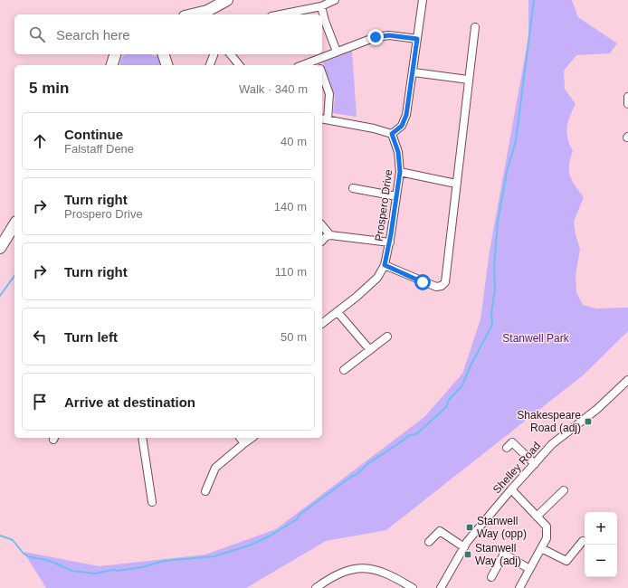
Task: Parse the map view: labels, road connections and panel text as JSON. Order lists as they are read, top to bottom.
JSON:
{
  "streets": {
    "street": ["Prospero Drive", "Shelley Road"]
  },
  "parks": ["Stanwell Park"],
  "places": {
    "transit": ["Shakespeare Road (adj)", "Stanwell Way (opp)", "Stanwell Way (adj)"]
  },
  "page": {
    "search": "Search here",
    "heading": ["5 min", "Walk · 340 m"],
    "list": [
      ["Continue", "Falstaff Dene", "40 m"],
      ["Turn right", "Prospero Drive", "140 m"],
      ["Turn right", "110 m"],
      ["Turn left", "50 m"],
      "Arrive at destination"
    ],
    "map_buttons": ["+", "−"]
  }
}
